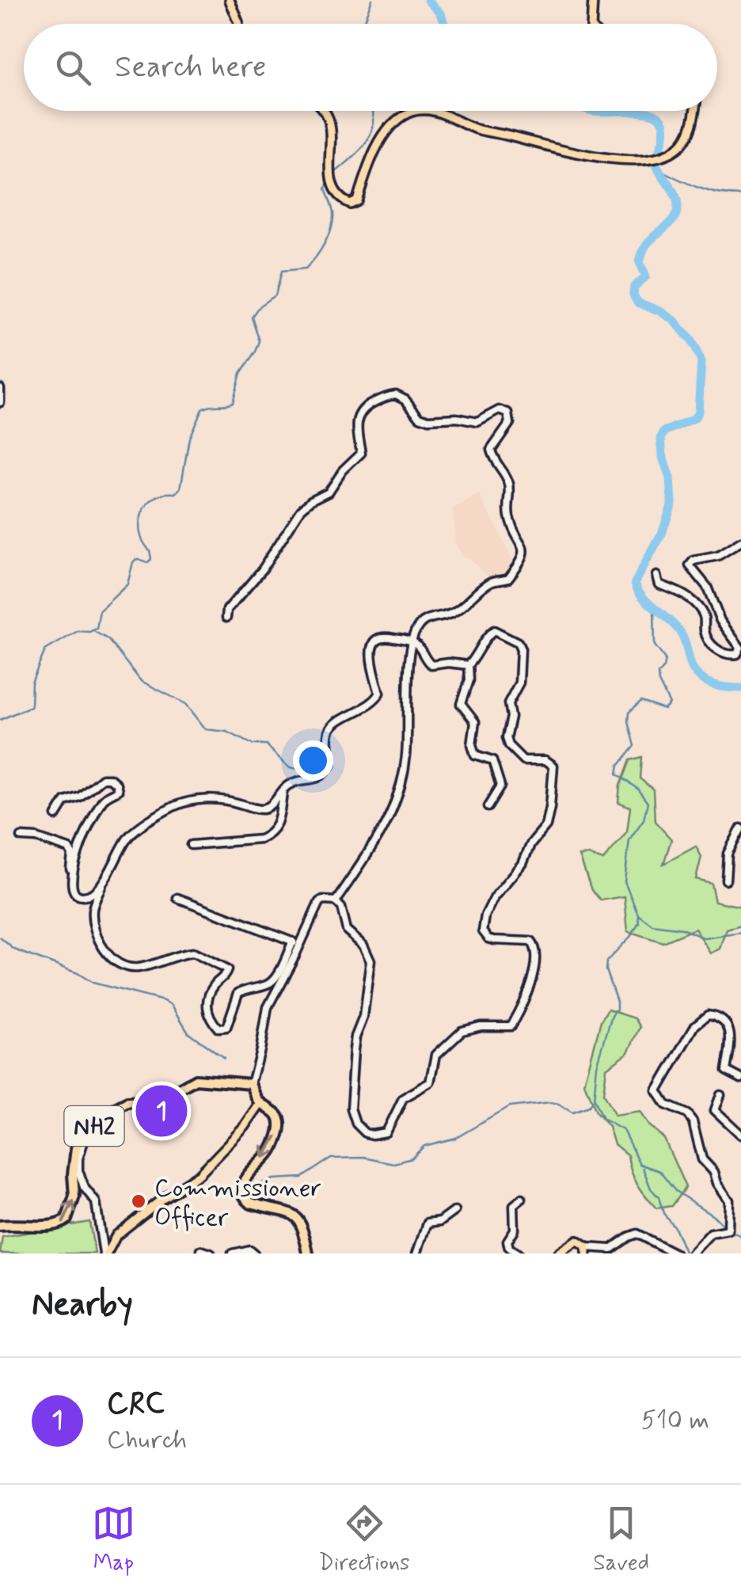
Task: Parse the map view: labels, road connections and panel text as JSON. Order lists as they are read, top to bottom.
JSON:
{
  "streets": {
    "highway": ["NH2"]
  },
  "places": ["Commissioner Officer"],
  "page": {
    "search": "Search here",
    "pins": "1",
    "heading": "Nearby",
    "list": [
      {
        "mark": "1",
        "name": "CRC",
        "note": "Church",
        "value": "510 m"
      }
    ],
    "nav": ["Map", "Directions", "Saved"]
  }
}
